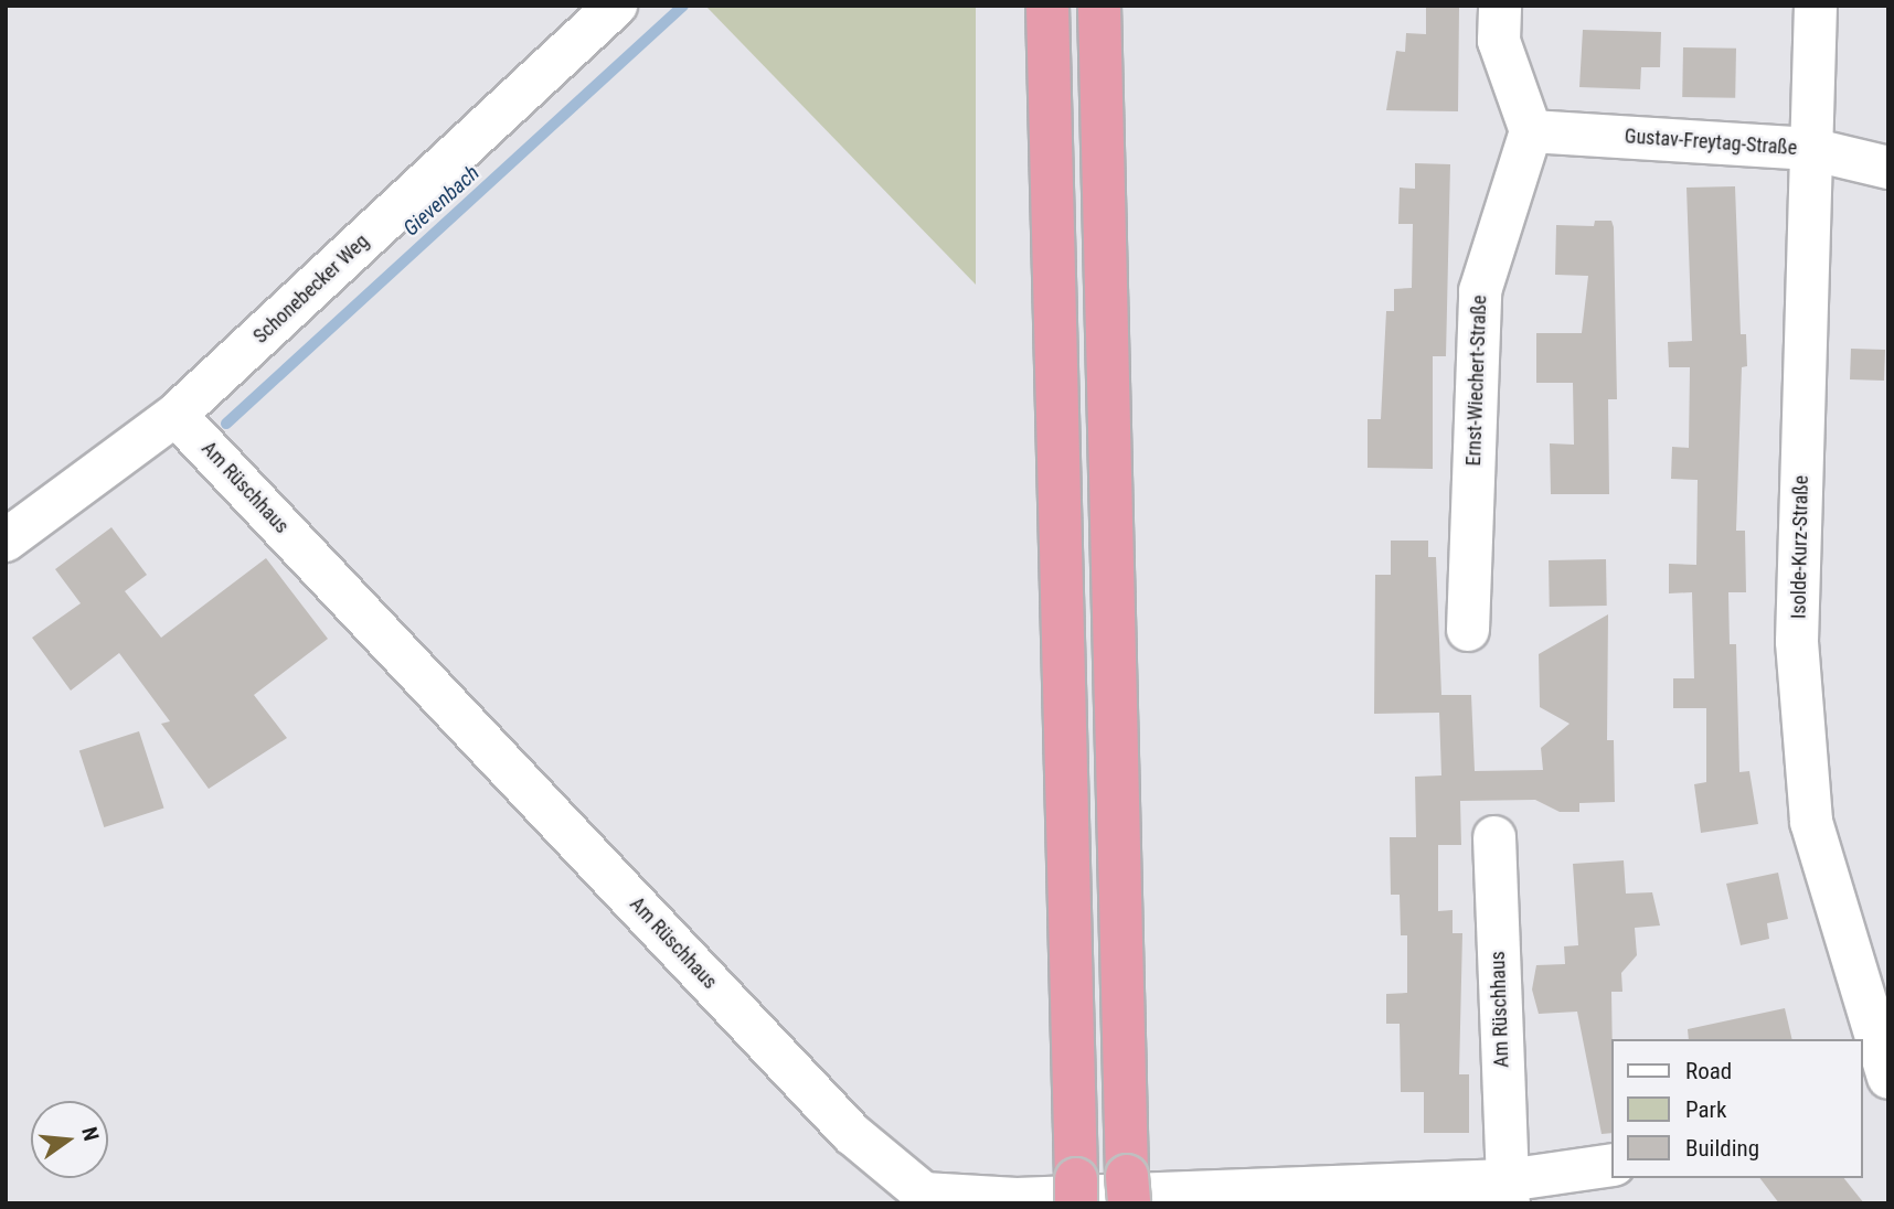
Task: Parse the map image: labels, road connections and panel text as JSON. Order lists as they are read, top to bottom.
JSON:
{
  "streets": {
    "street": [
      "Gustav-Freytag-Straße",
      "Schonebecker Weg",
      "Ernst-Wiechert-Straße",
      "Am Rüschhaus",
      "Isolde-Kurz-Straße"
    ]
  },
  "crossings": [
    ["Gustav-Freytag-Straße", "Ernst-Wiechert-Straße"],
    ["Gustav-Freytag-Straße", "Isolde-Kurz-Straße"],
    ["Schonebecker Weg", "Am Rüschhaus"]
  ],
  "water": ["Gievenbach"],
  "legend": ["Road", "Park", "Building"],
  "north": "right"
}
